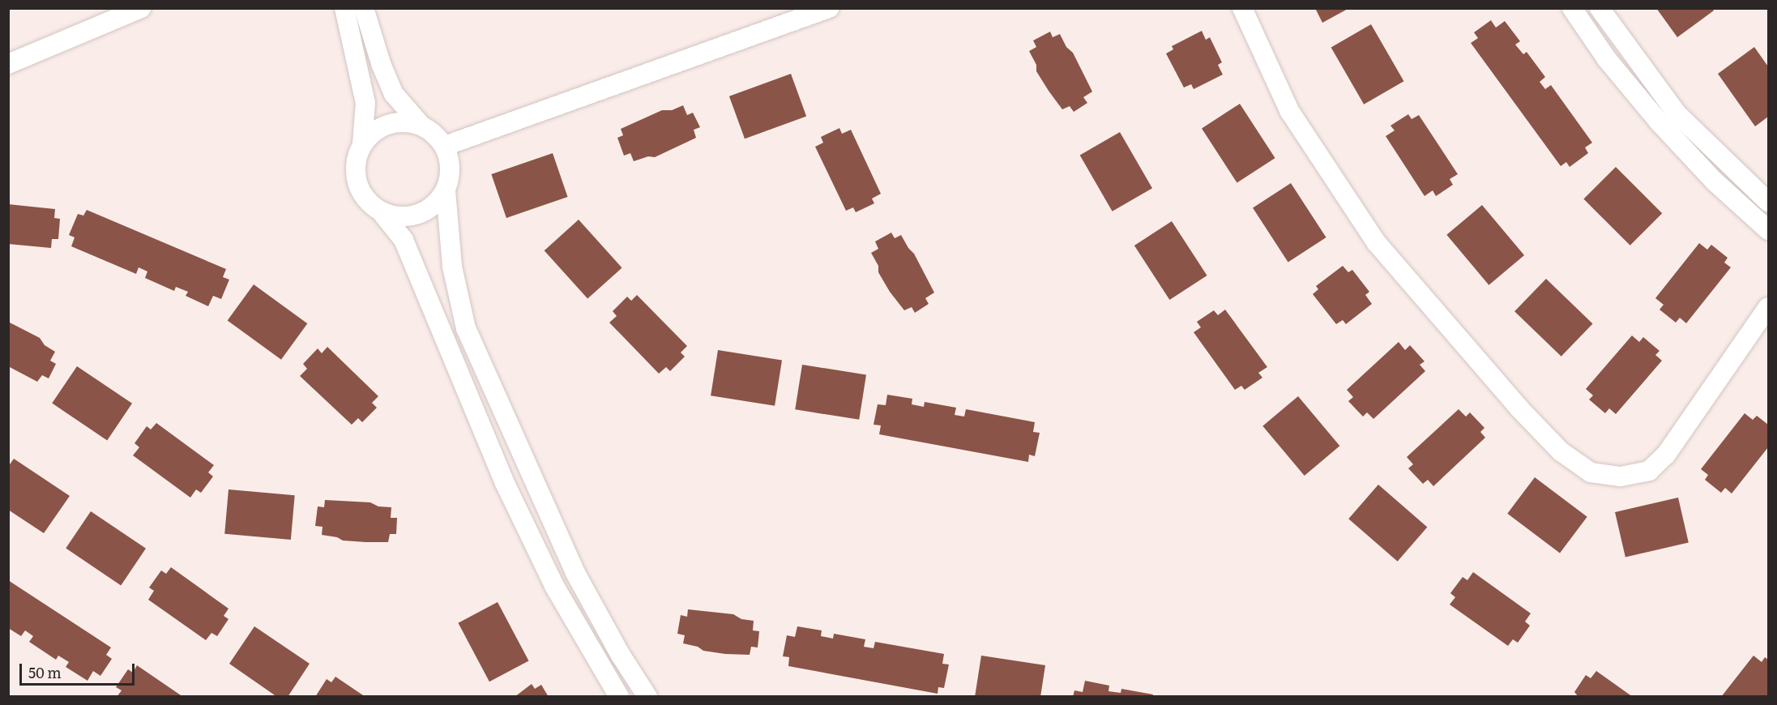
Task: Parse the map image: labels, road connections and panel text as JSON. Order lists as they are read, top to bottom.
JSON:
{
  "scale_bar": "50 m"
}
